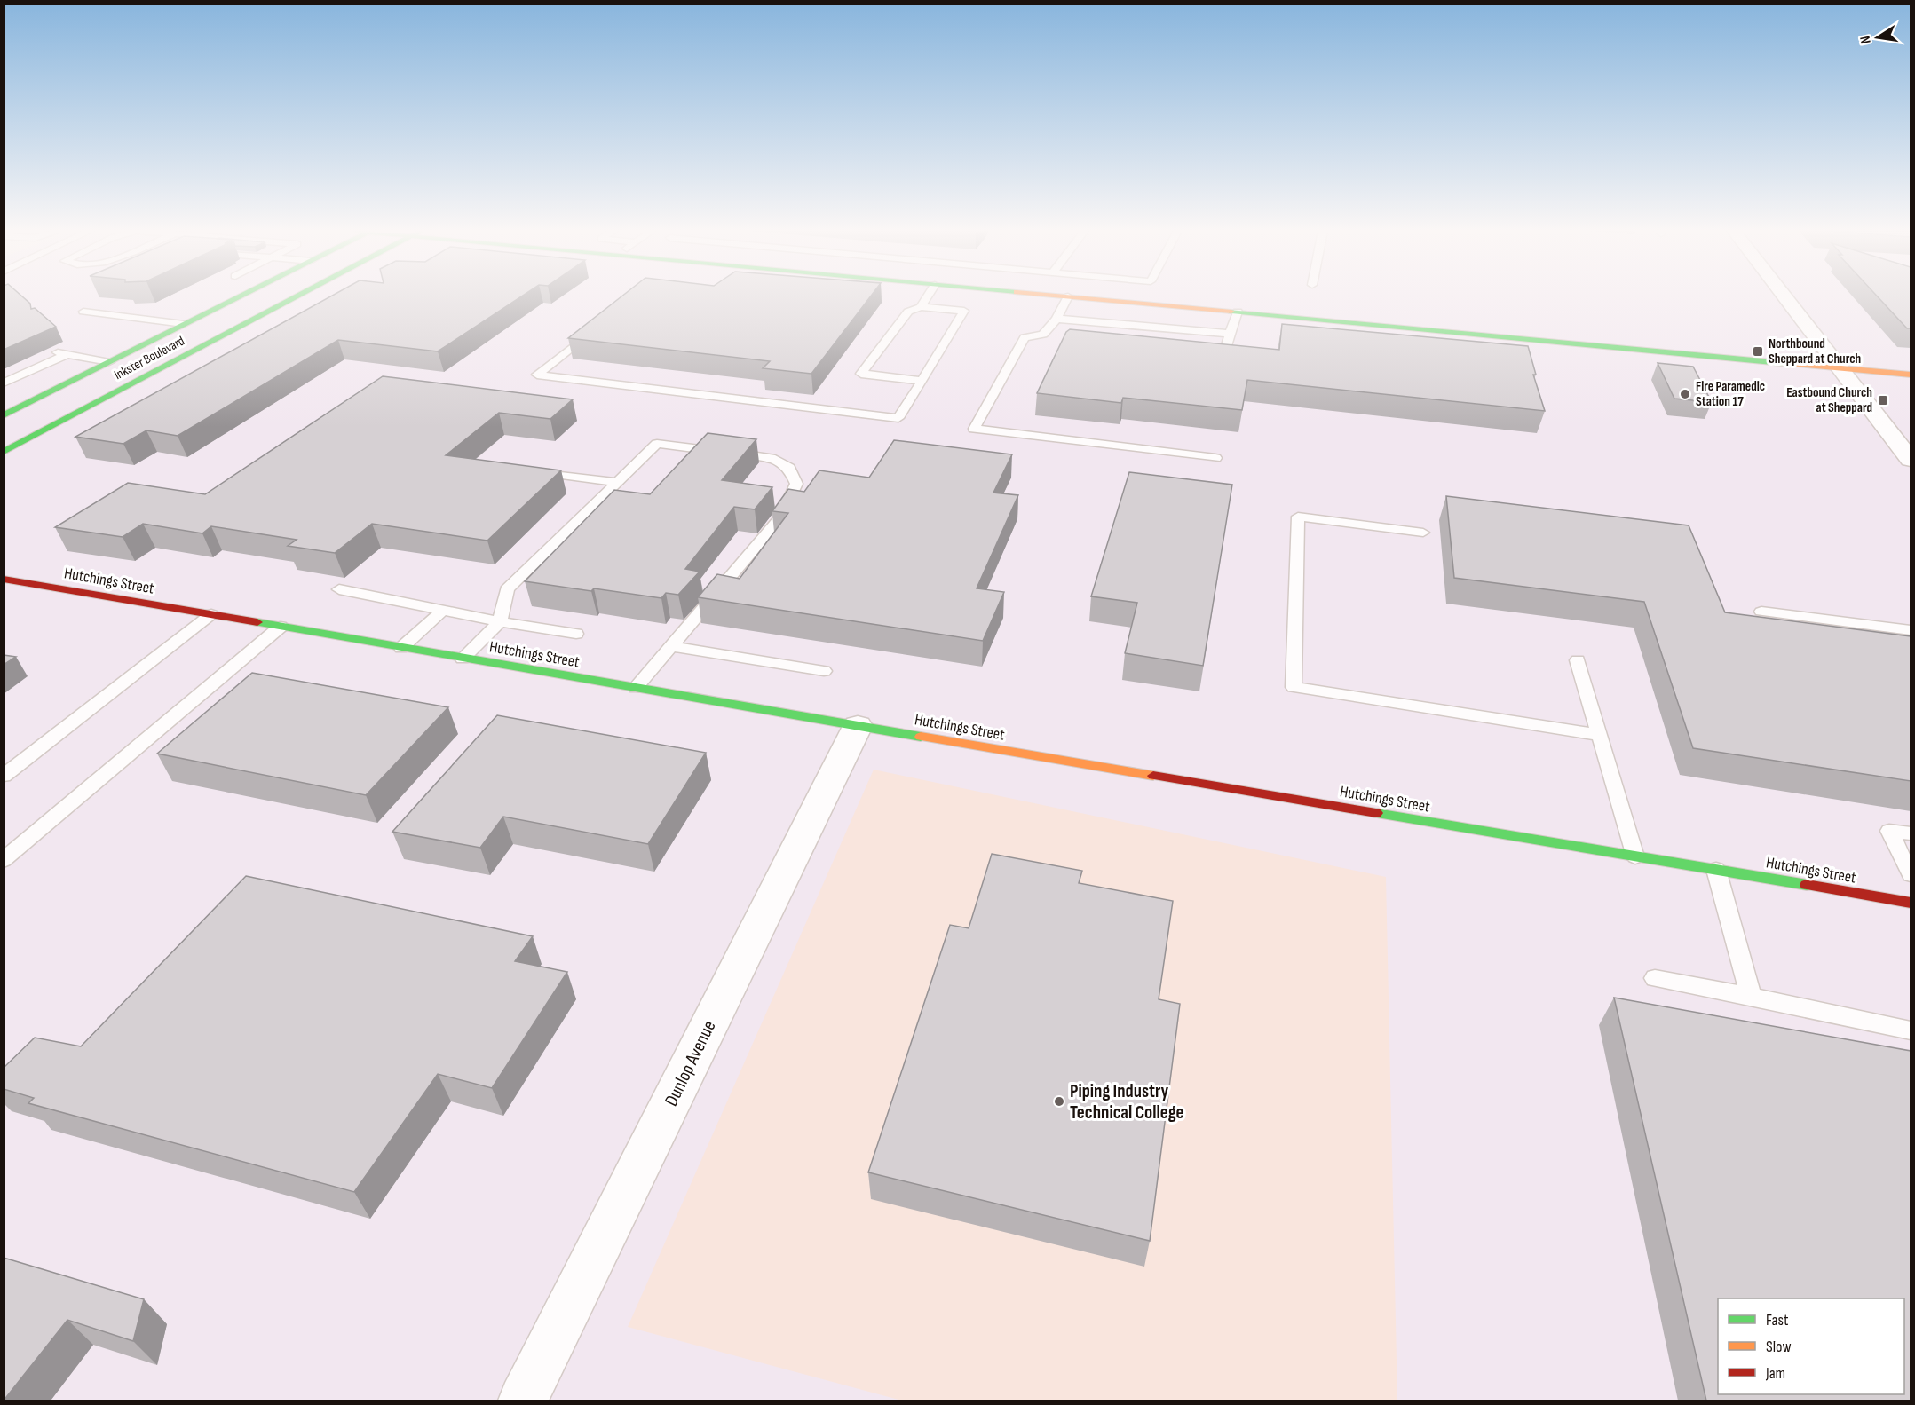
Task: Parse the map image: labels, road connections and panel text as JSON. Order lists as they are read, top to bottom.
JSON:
{
  "streets": {
    "street": ["Inkster Boulevard", "Hutchings Street", "Dunlop Avenue"]
  },
  "crossings": [
    ["Hutchings Street", "Dunlop Avenue"]
  ],
  "places": {
    "transit": ["Northbound Sheppard at Church", "Eastbound Church at Sheppard"],
    "other": ["Fire Paramedic Station 17", "Piping Industry Technical College"]
  },
  "legend": ["Fast", "Slow", "Jam"],
  "north": "left"
}
